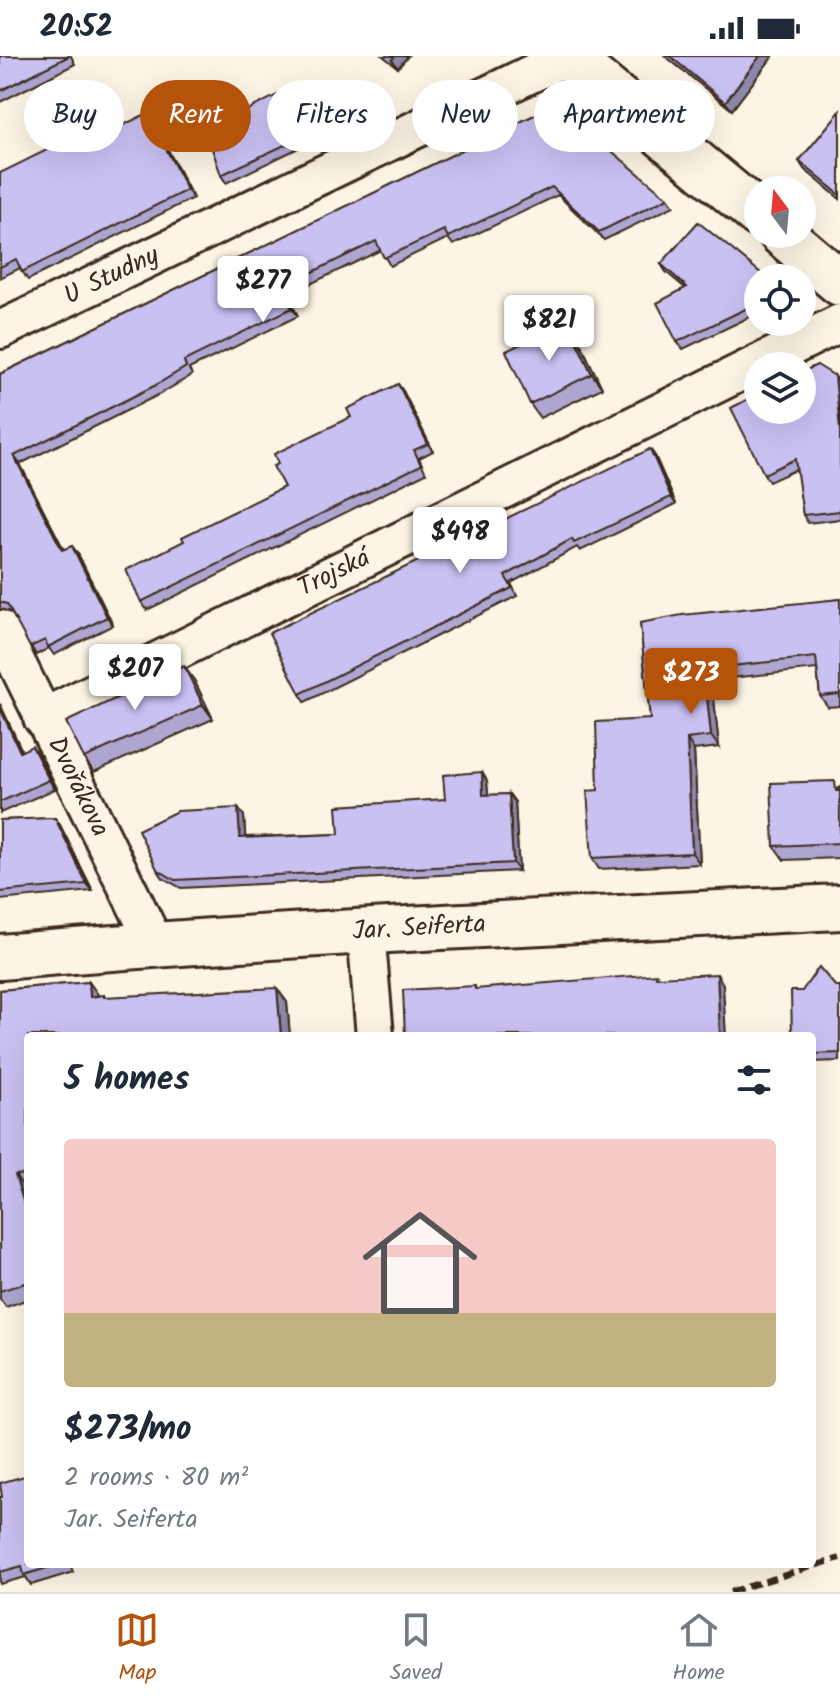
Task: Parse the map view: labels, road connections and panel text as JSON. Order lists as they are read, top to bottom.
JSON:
{
  "streets": {
    "street": [
      "U Studny",
      "Trojská",
      "Dvořákova",
      "Jar. Seiferta"
    ]
  },
  "crossings": [
    ["Trojská", "Dvořákova"],
    ["Dvořákova", "Jar. Seiferta"]
  ],
  "north": "top",
  "page": {
    "status": "20:52",
    "chip": [
      "Buy",
      "Rent",
      "Filters",
      "New",
      "Apartment"
    ],
    "price": [
      "$277",
      "$821",
      "$498",
      "$207",
      "$273"
    ],
    "heading": "5 homes",
    "list": [
      {
        "name": "$273/mo",
        "note": "2 rooms · 80 m² · Jar. Seiferta"
      }
    ],
    "tabs": ["Map", "Saved", "Home"]
  }
}
